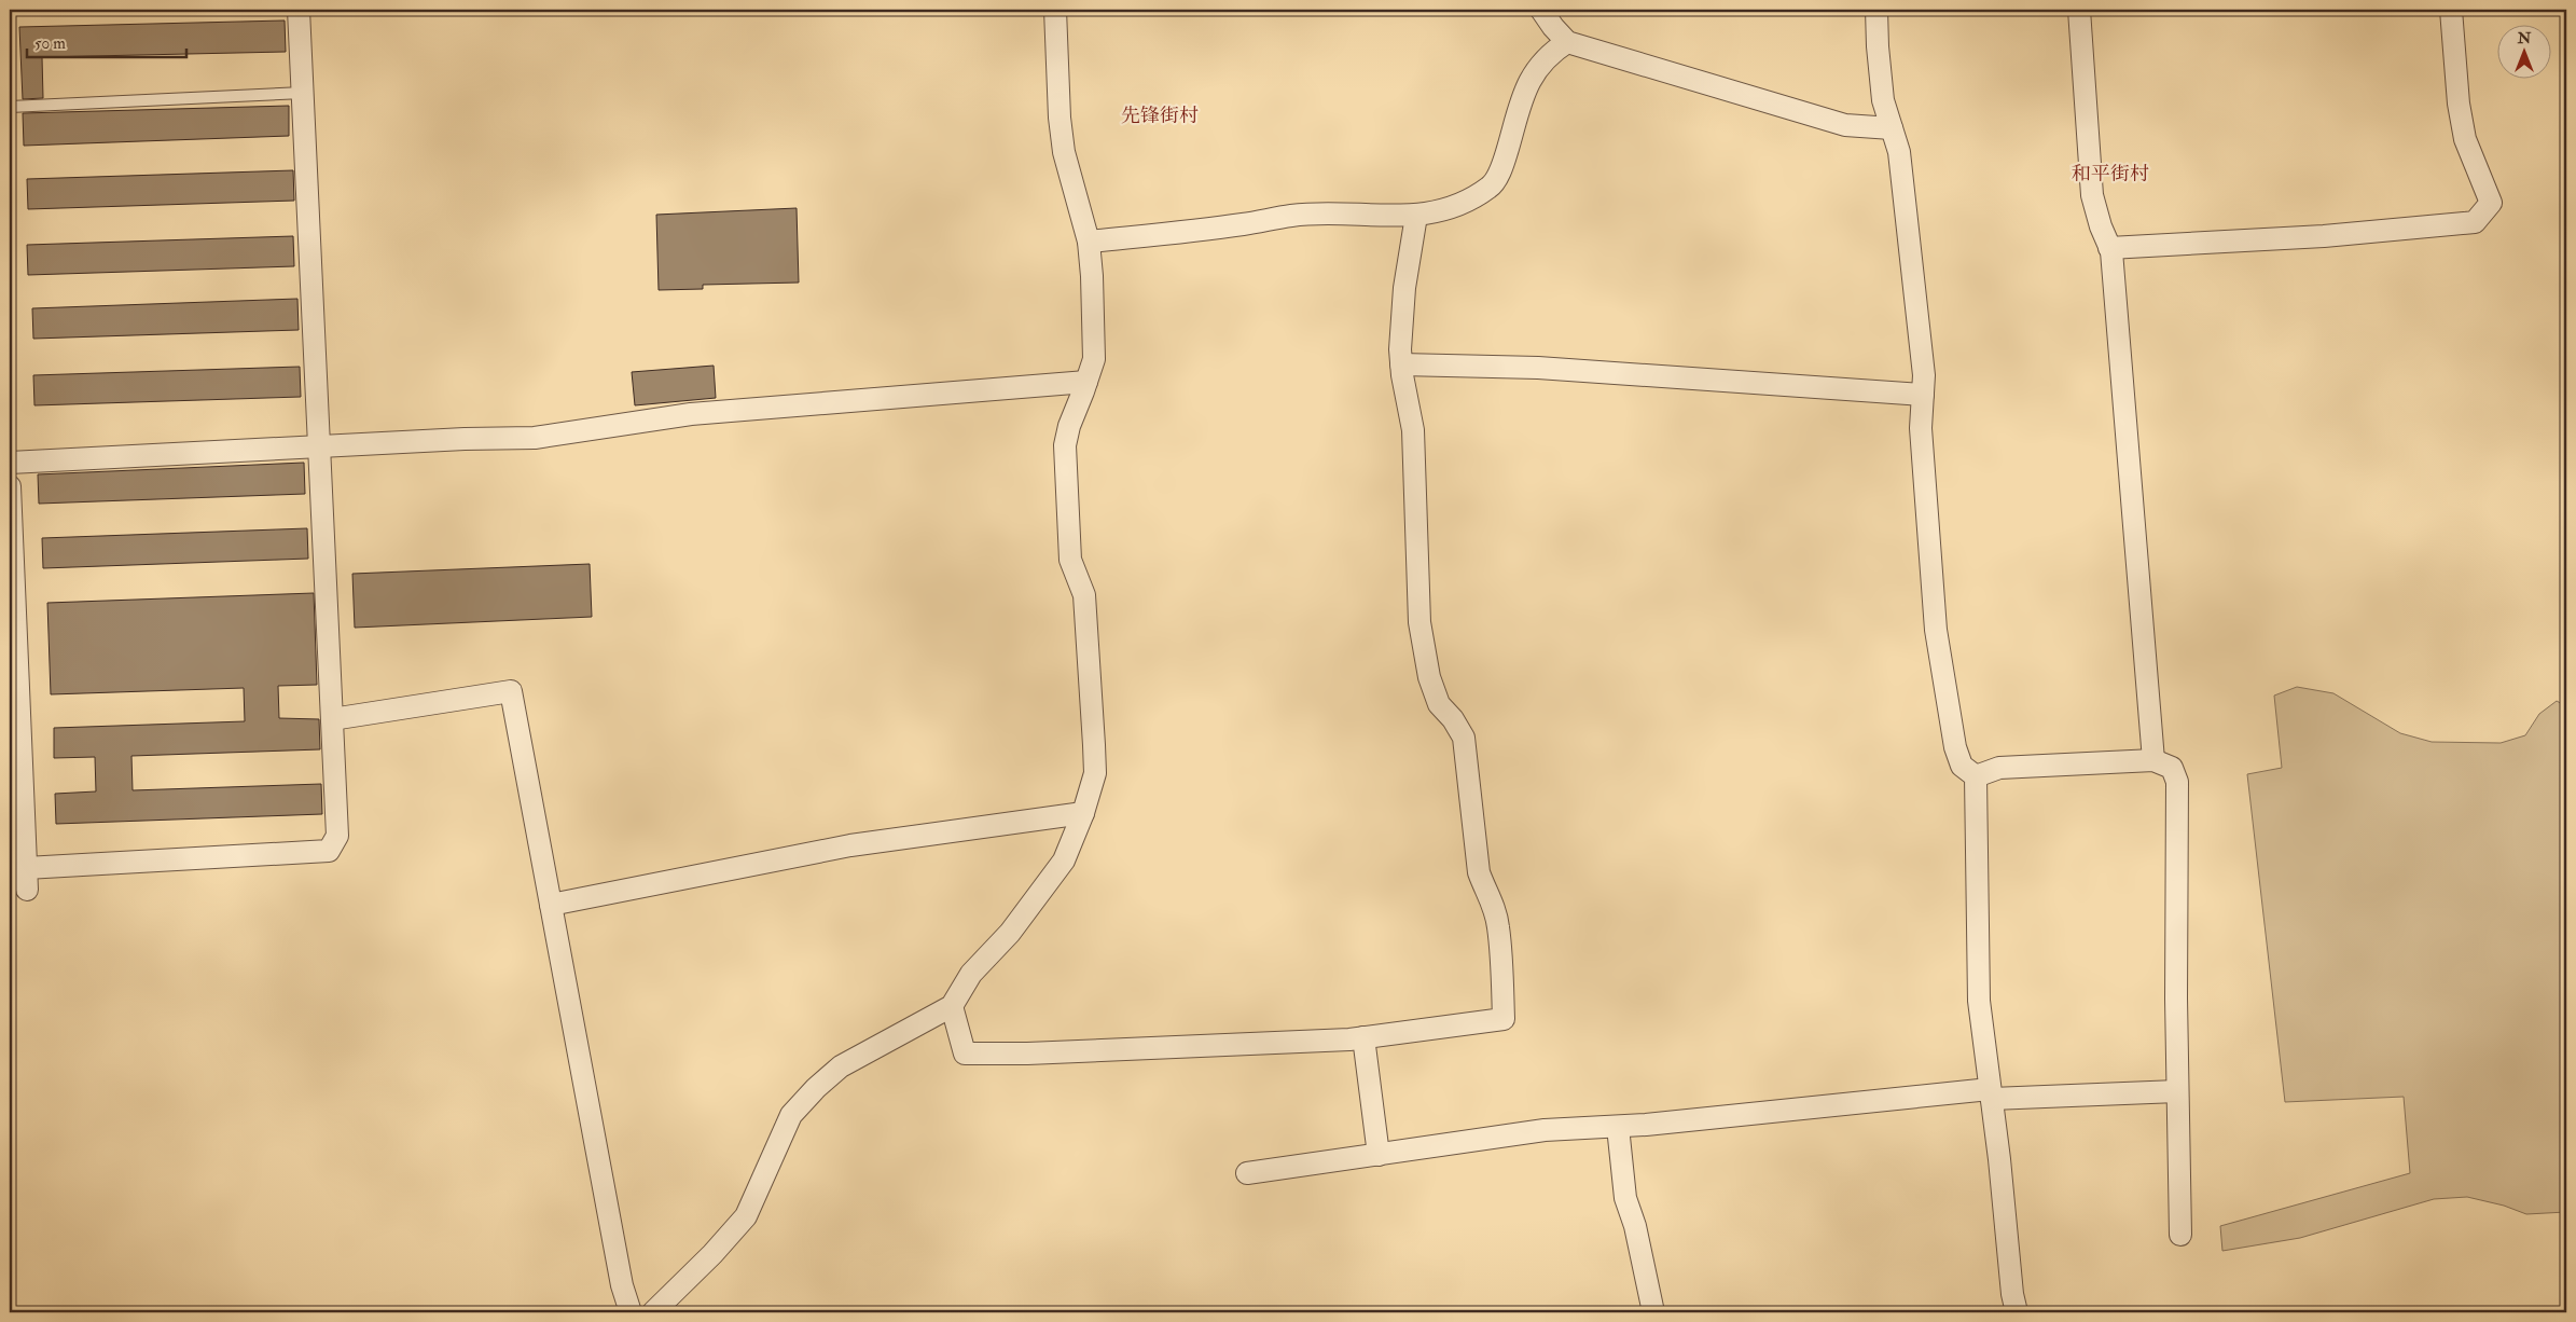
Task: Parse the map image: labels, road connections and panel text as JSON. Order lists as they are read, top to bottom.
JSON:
{
  "districts": ["先锋街村", "和平街村"],
  "scale_bar": "50 m",
  "north": "top"
}
